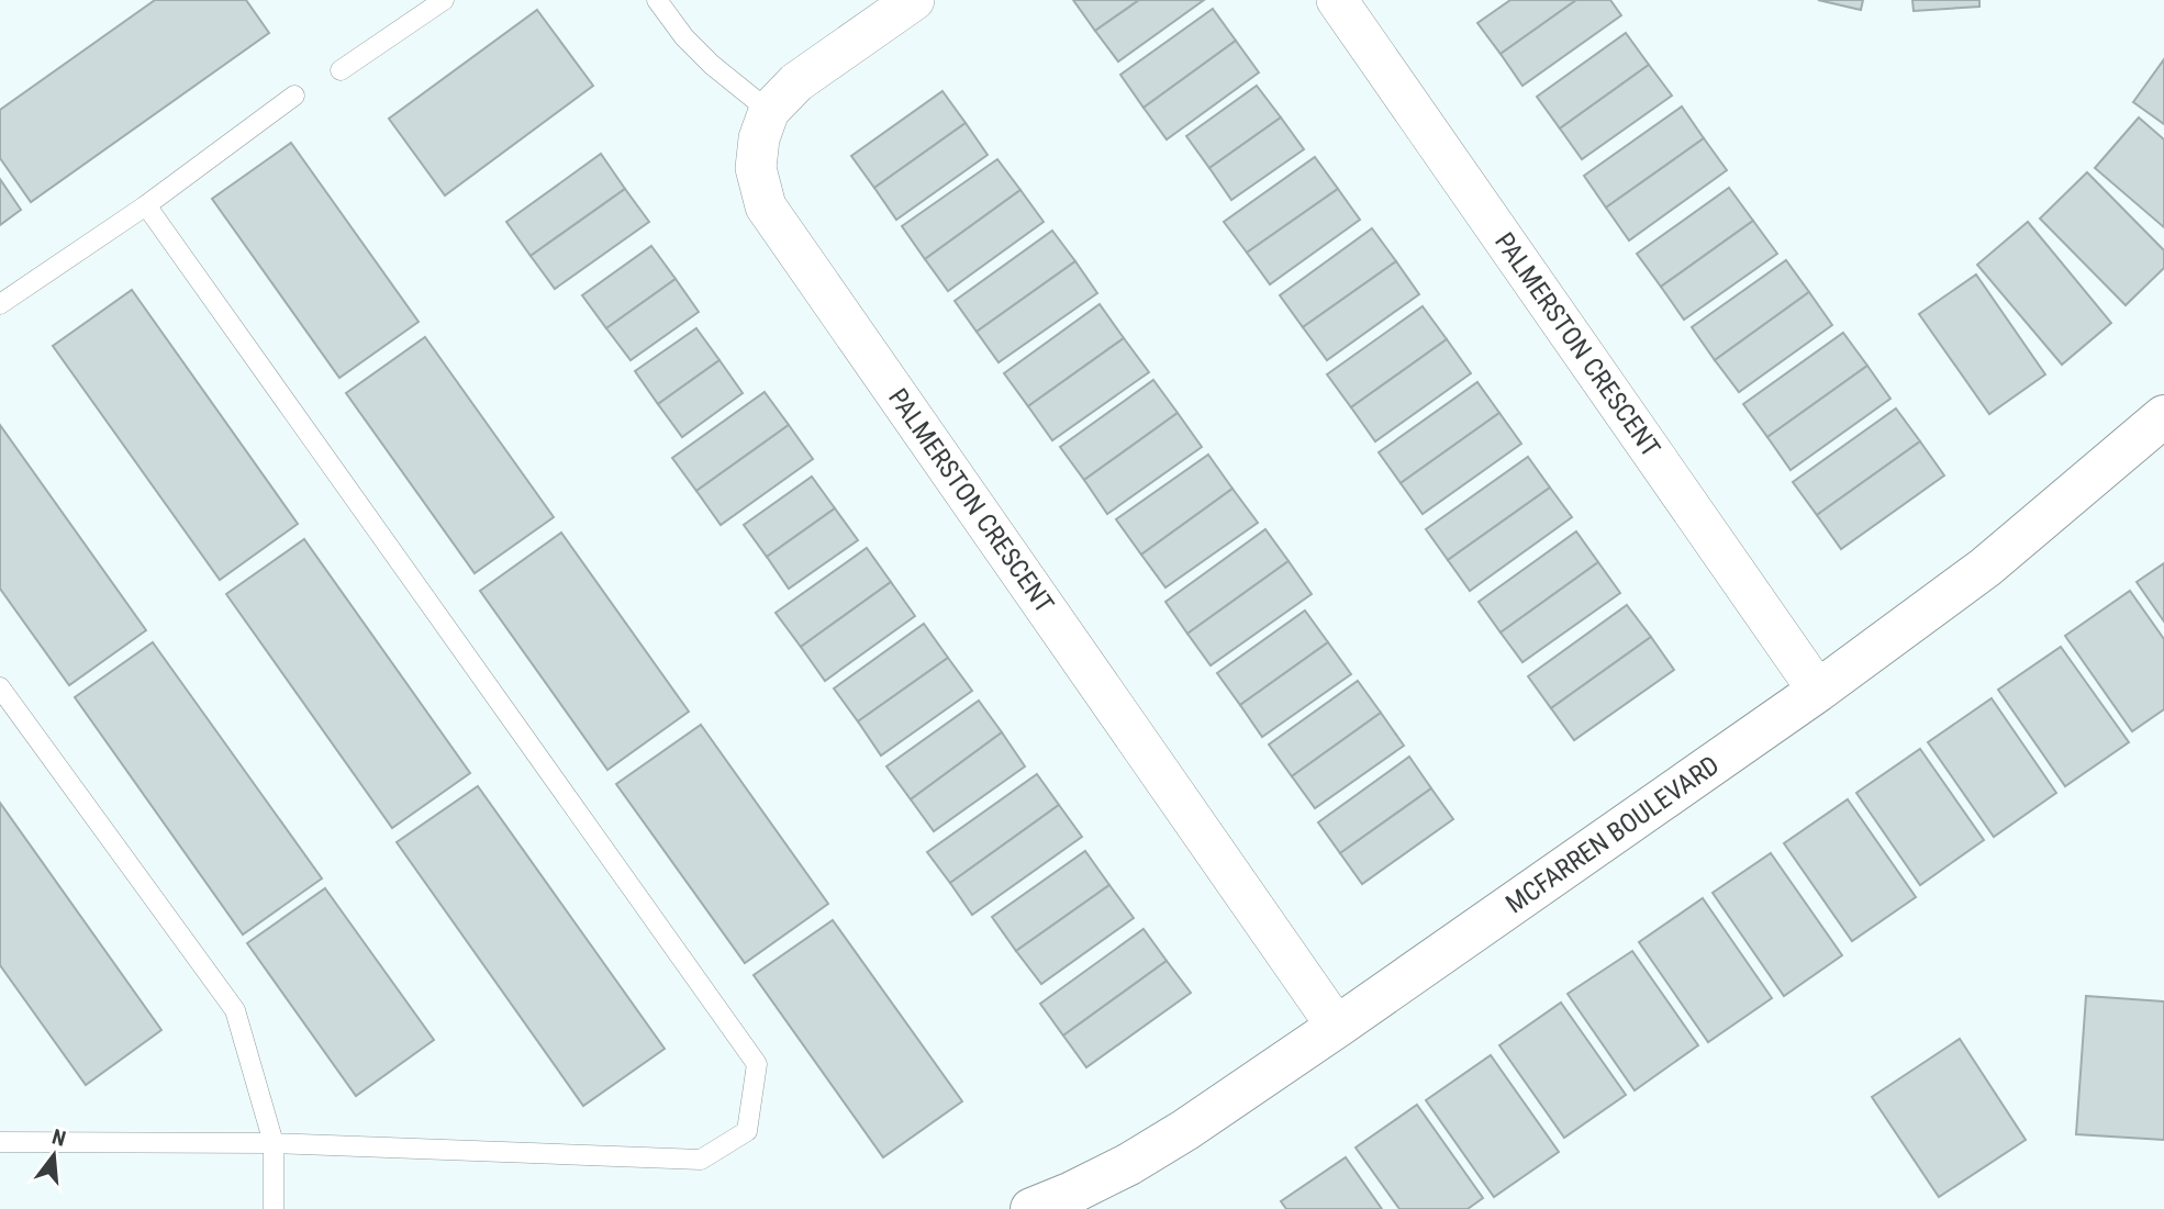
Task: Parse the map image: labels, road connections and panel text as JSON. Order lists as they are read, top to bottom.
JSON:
{
  "streets": {
    "street": ["PALMERSTON CRESCENT", "MCFARREN BOULEVARD"]
  },
  "crossings": [
    ["PALMERSTON CRESCENT", "MCFARREN BOULEVARD"]
  ],
  "north": "top"
}
